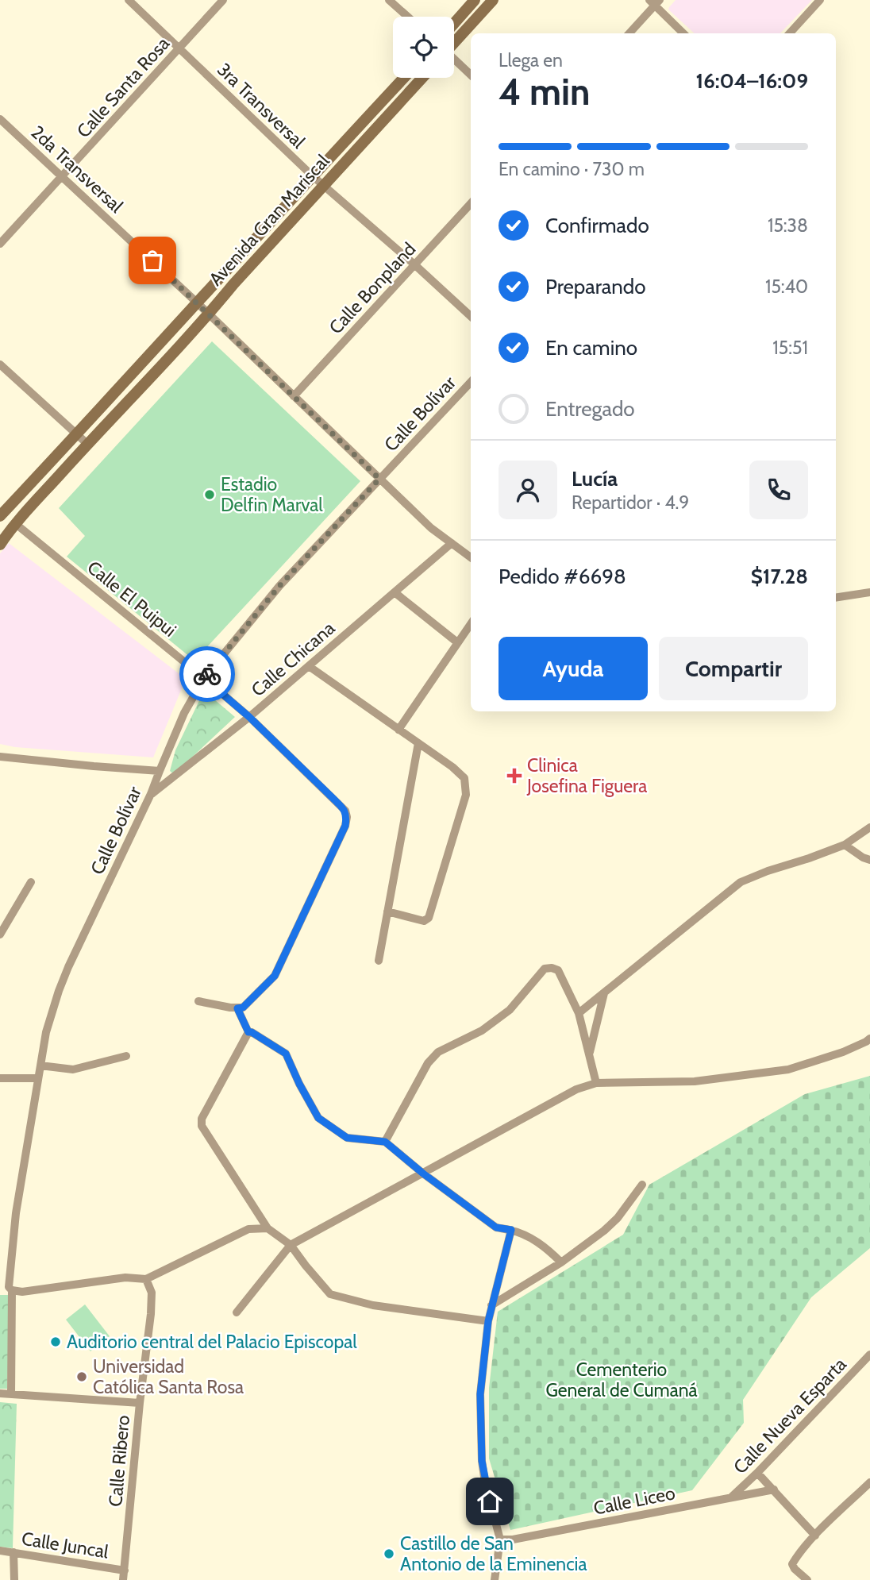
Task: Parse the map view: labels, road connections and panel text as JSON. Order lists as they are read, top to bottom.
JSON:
{
  "streets": {
    "street": [
      "Calle Santa Rosa",
      "3ra Transversal",
      "2da Transversal",
      "Avenida Gran Mariscal",
      "Calle Bonpland",
      "Calle Bolívar",
      "Calle El Puipui",
      "Calle Chicana",
      "Calle Nueva Esparta",
      "Calle Ribero",
      "Calle Liceo",
      "Calle Juncal"
    ]
  },
  "crossings": [
    ["Calle Santa Rosa", "3ra Transversal"],
    ["Calle Santa Rosa", "2da Transversal"],
    ["3ra Transversal", "Avenida Gran Mariscal"],
    ["3ra Transversal", "Calle Bonpland"],
    ["2da Transversal", "Avenida Gran Mariscal"],
    ["2da Transversal", "Calle Bonpland"],
    ["2da Transversal", "Calle Bolívar"],
    ["2da Transversal", "Calle Chicana"],
    ["Avenida Gran Mariscal", "Calle El Puipui"],
    ["Calle Bolívar", "Calle El Puipui"],
    ["Calle Bolívar", "Calle Chicana"],
    ["Calle El Puipui", "Calle Chicana"],
    ["Calle Nueva Esparta", "Calle Liceo"],
    ["Calle Ribero", "Calle Juncal"]
  ],
  "parks": ["Cementerio General de Cumaná"],
  "places": {
    "other": [
      "Estadio Delfin Marval",
      "Auditorio central del Palacio Episcopal",
      "Universidad Católica Santa Rosa",
      "Castillo de San Antonio de la Eminencia"
    ],
    "health": ["Clinica Josefina Figuera"]
  },
  "page": {
    "heading": ["4 min", "Llega en", "16:04–16:09"],
    "panel": [
      "Lucía",
      "Repartidor · 4.9",
      "Pedido #6698",
      "$17.28"
    ],
    "bar": "En camino · 730 m",
    "list": [
      ["Confirmado", "15:38"],
      ["Preparando", "15:40"],
      ["En camino", "15:51"],
      "Entregado"
    ],
    "buttons": ["Ayuda", "Compartir"]
  }
}
